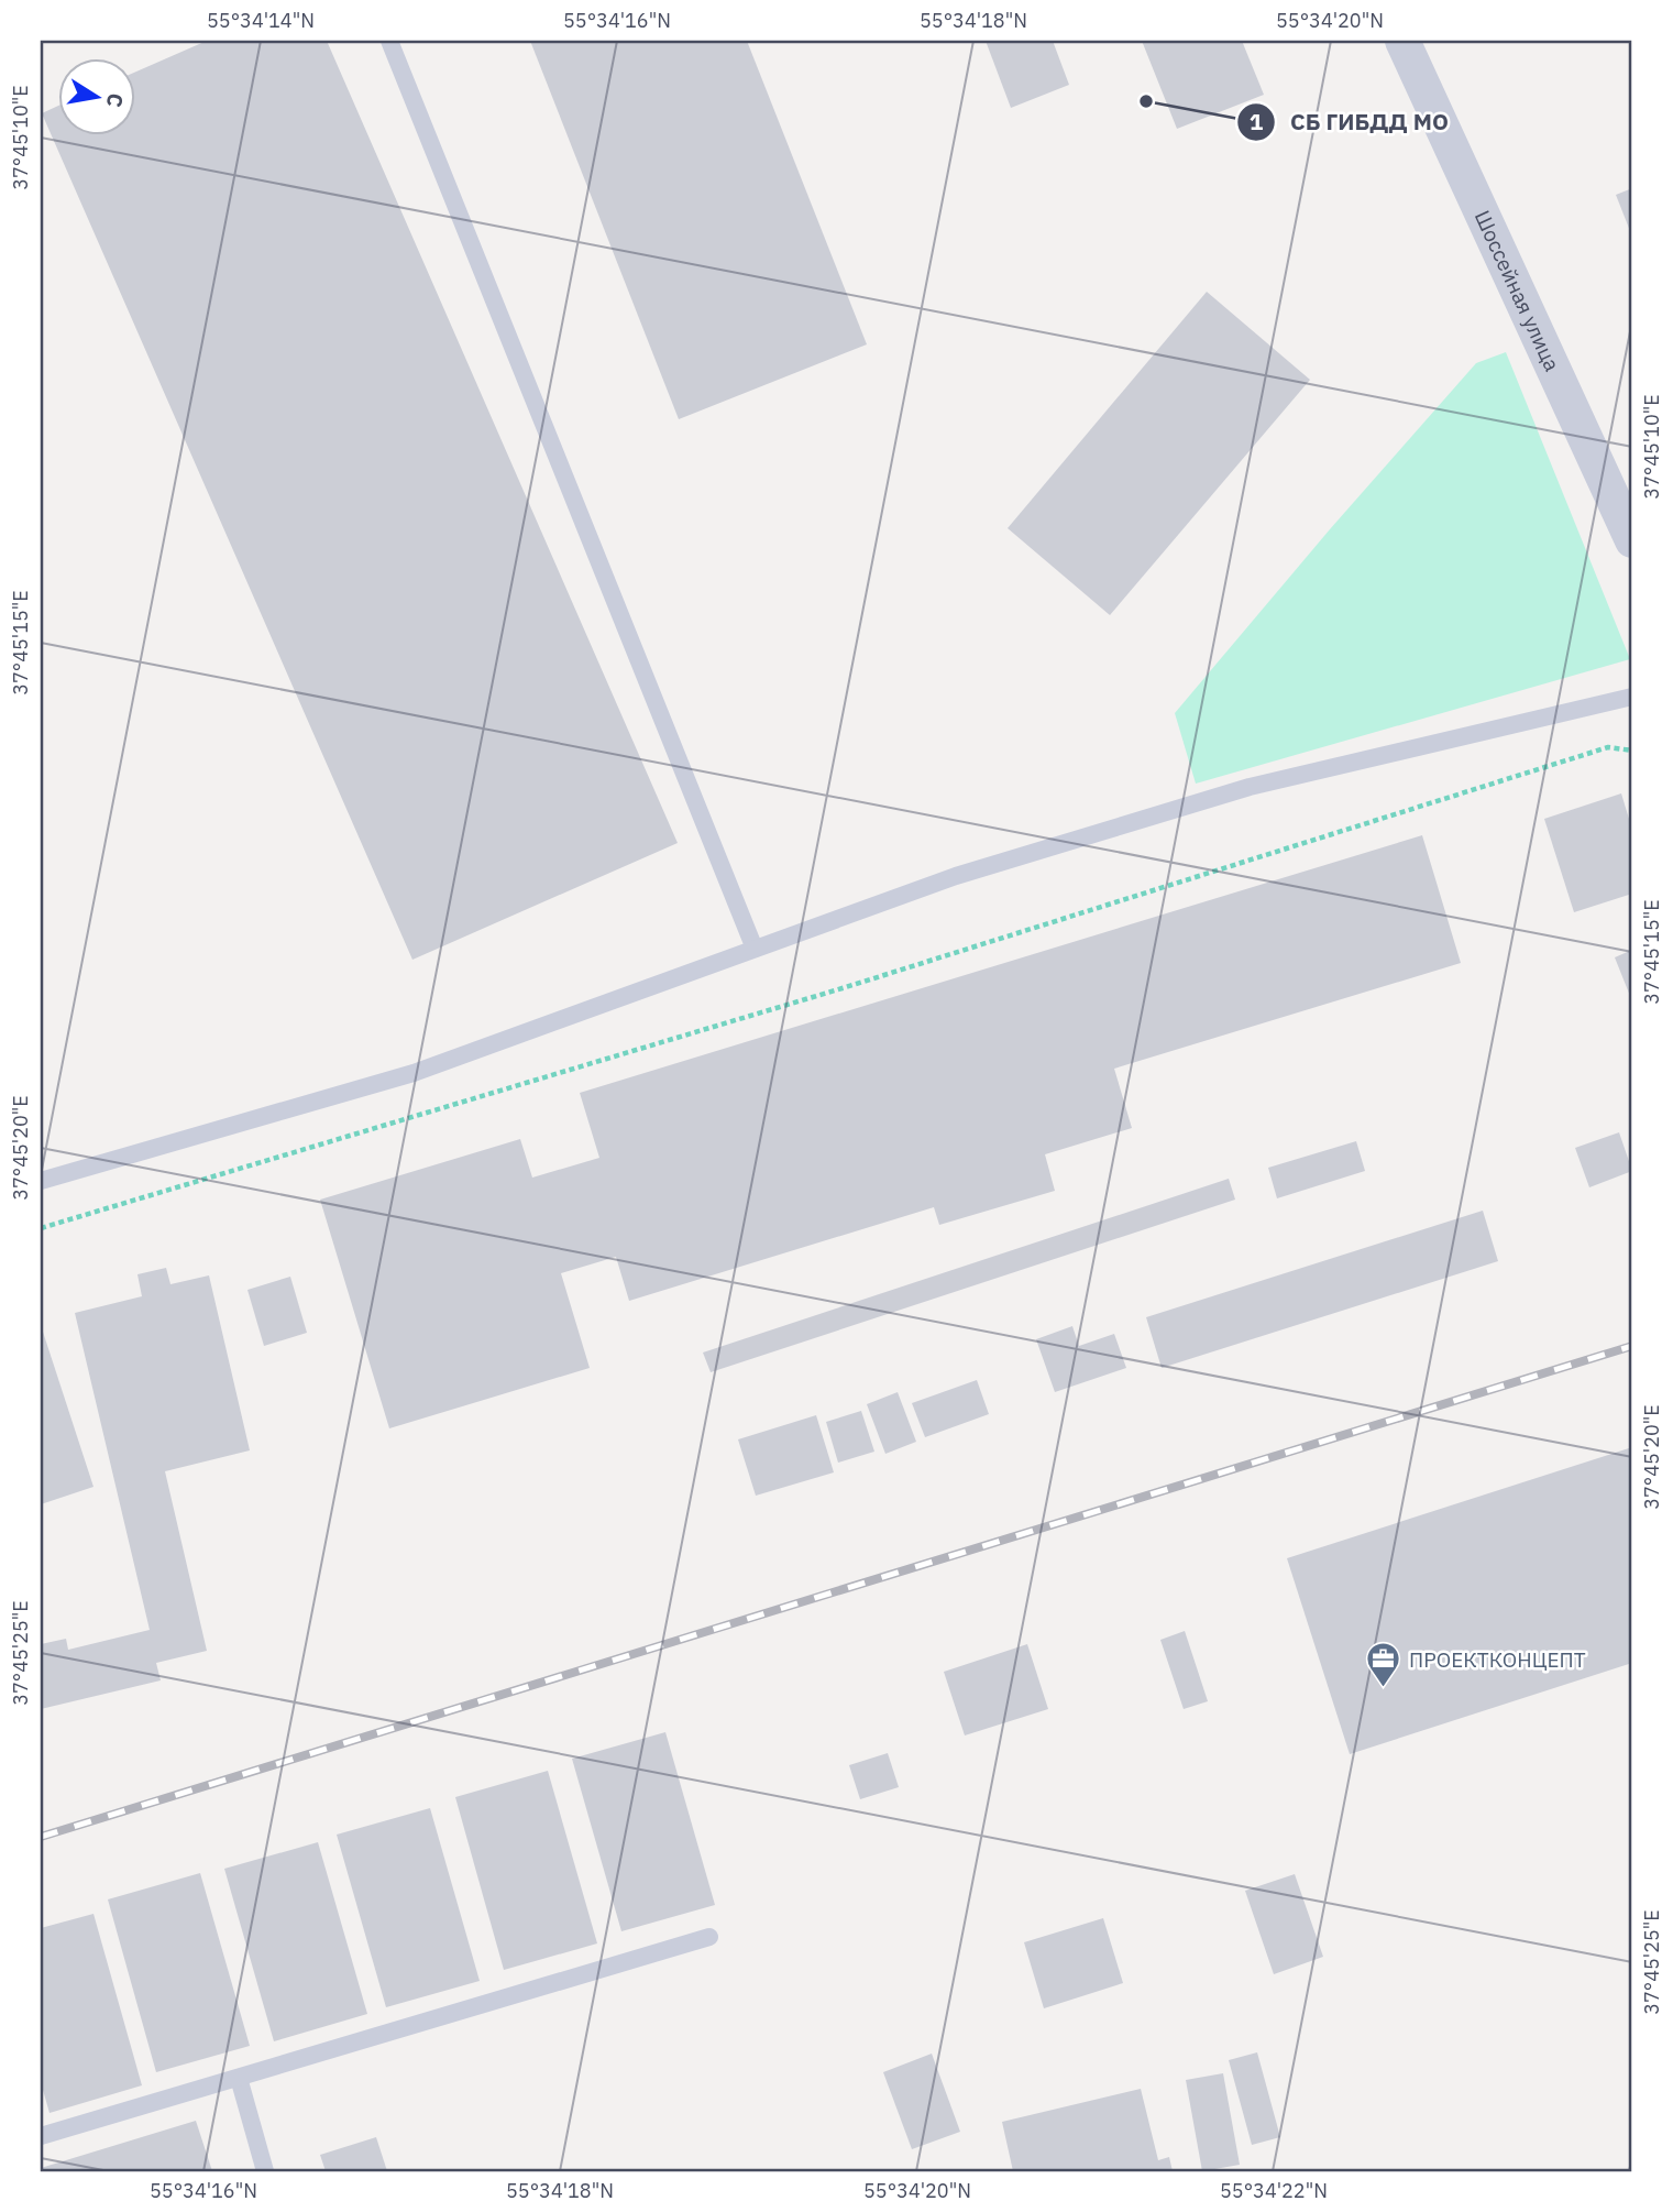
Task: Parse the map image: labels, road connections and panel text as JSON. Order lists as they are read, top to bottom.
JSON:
{
  "streets": {
    "street": ["Шоссейная улица"]
  },
  "places": {
    "other": ["СБ ГИБДД МО"],
    "office": ["ПРОЕКТКОНЦЕПТ"]
  },
  "north": "right",
  "coordinates": [
    "55°34'14\"N",
    "55°34'16\"N",
    "55°34'18\"N",
    "55°34'20\"N",
    "37°45'10\"E",
    "37°45'15\"E",
    "37°45'20\"E",
    "37°45'25\"E",
    "55°34'22\"N"
  ]
}
